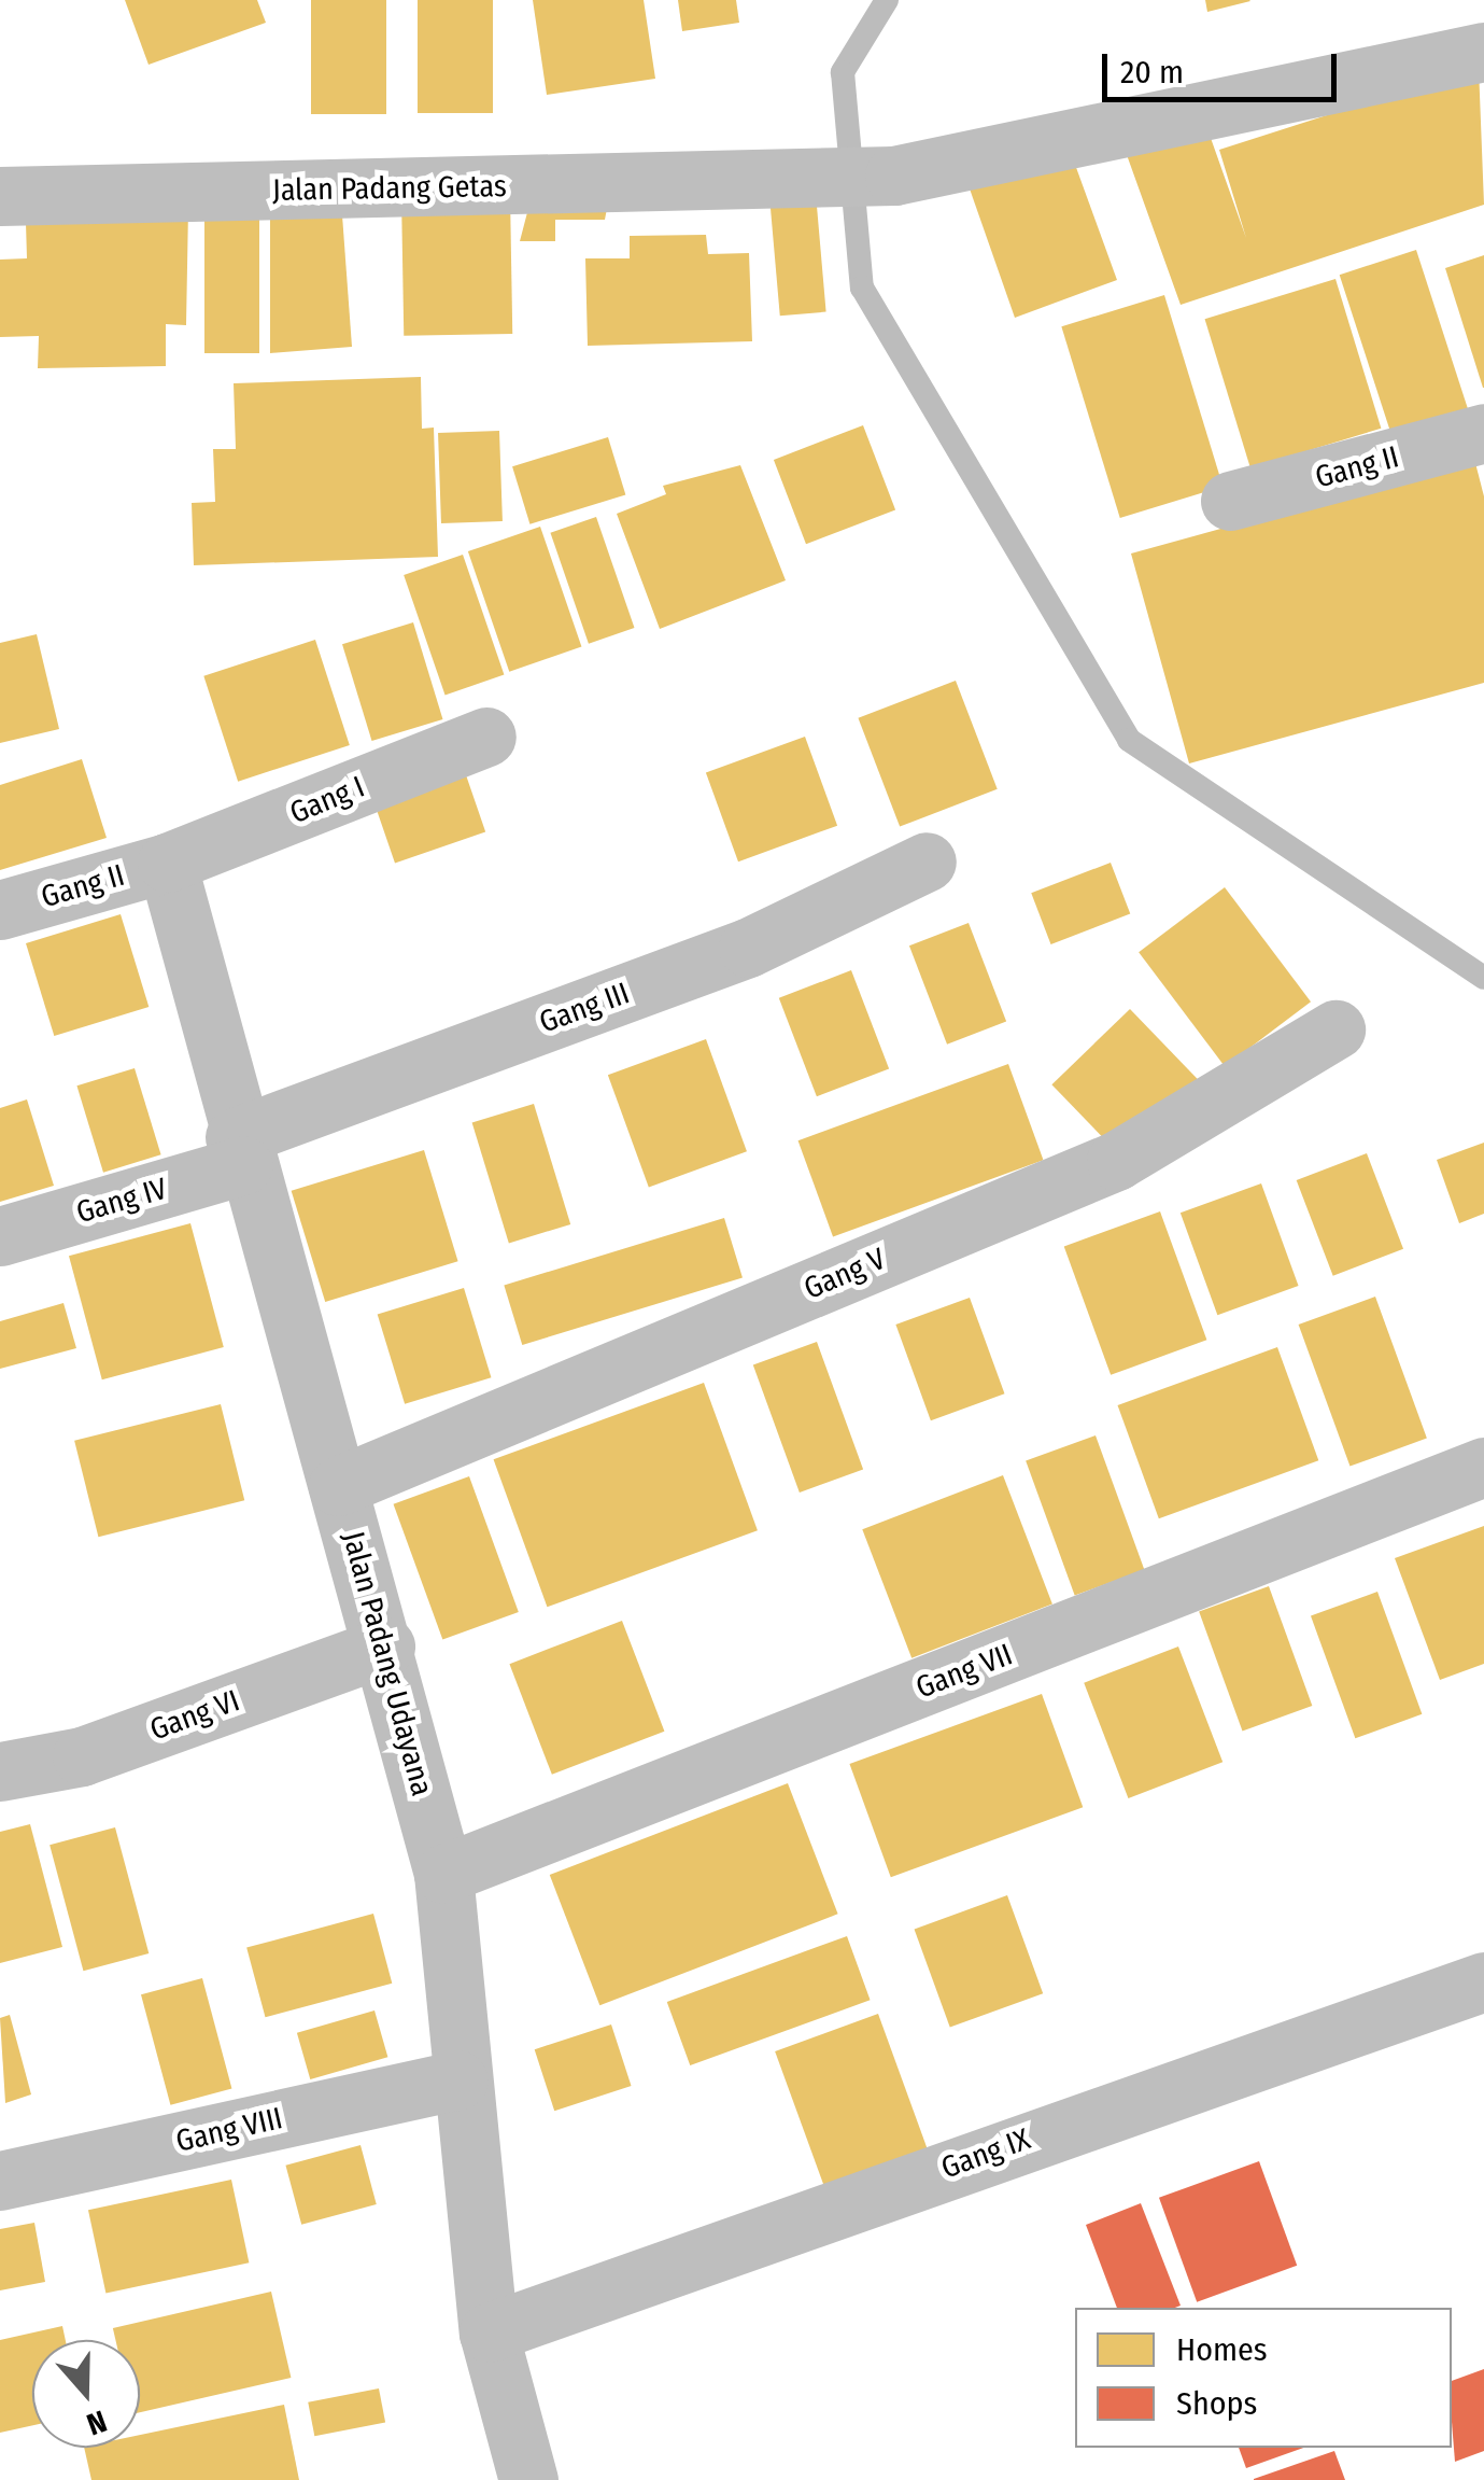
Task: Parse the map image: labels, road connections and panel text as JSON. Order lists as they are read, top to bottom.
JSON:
{
  "streets": {
    "street": [
      "Jalan Padang Getas",
      "Gang II",
      "Gang I",
      "Gang III",
      "Gang IV",
      "Gang V",
      "Jalan Padang Udayana",
      "Gang VII",
      "Gang VI",
      "Gang VIII",
      "Gang IX"
    ]
  },
  "crossings": [
    ["Gang II", "Gang I"],
    ["Gang II", "Jalan Padang Udayana"],
    ["Gang I", "Jalan Padang Udayana"],
    ["Gang III", "Gang IV"],
    ["Gang III", "Jalan Padang Udayana"],
    ["Gang IV", "Jalan Padang Udayana"],
    ["Gang V", "Jalan Padang Udayana"],
    ["Jalan Padang Udayana", "Gang VII"],
    ["Jalan Padang Udayana", "Gang VI"],
    ["Jalan Padang Udayana", "Gang VIII"],
    ["Jalan Padang Udayana", "Gang IX"]
  ],
  "legend": ["Homes", "Shops"],
  "scale_bar": "20 m",
  "north": "bottom"
}
